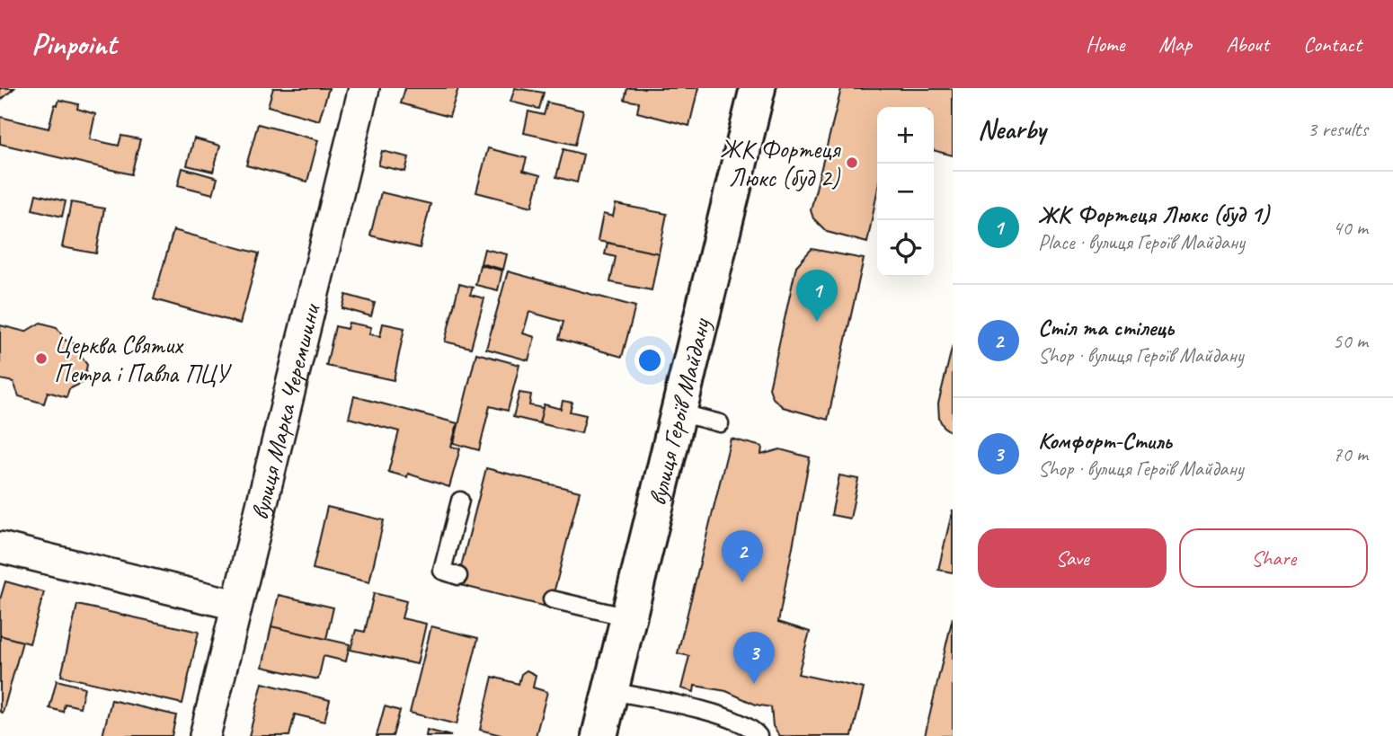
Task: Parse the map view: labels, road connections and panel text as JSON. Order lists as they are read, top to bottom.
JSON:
{
  "streets": {
    "main road": ["вулиця Героїв Майдану"],
    "street": ["вулиця Марка Черемшини"]
  },
  "places": ["ЖК Фортеця Люкс (буд 2)", "Церква Святих Петра і Павла ПЦУ"],
  "page": {
    "header": "Pinpoint",
    "nav": [
      "Home",
      "Map",
      "About",
      "Contact"
    ],
    "heading": ["Nearby", "3 results"],
    "map_buttons": ["+", "−"],
    "list": [
      {
        "mark": "1",
        "name": "ЖК Фортеця Люкс (буд 1)",
        "note": "Place · вулиця Героїв Майдану",
        "value": "40 m"
      },
      {
        "mark": "2",
        "name": "Стіл та стілець",
        "note": "Shop · вулиця Героїв Майдану",
        "value": "50 m"
      },
      {
        "mark": "3",
        "name": "Комфорт-Стиль",
        "note": "Shop · вулиця Героїв Майдану",
        "value": "70 m"
      }
    ],
    "pins": ["1", "2", "3"],
    "buttons": ["Save", "Share"]
  }
}
